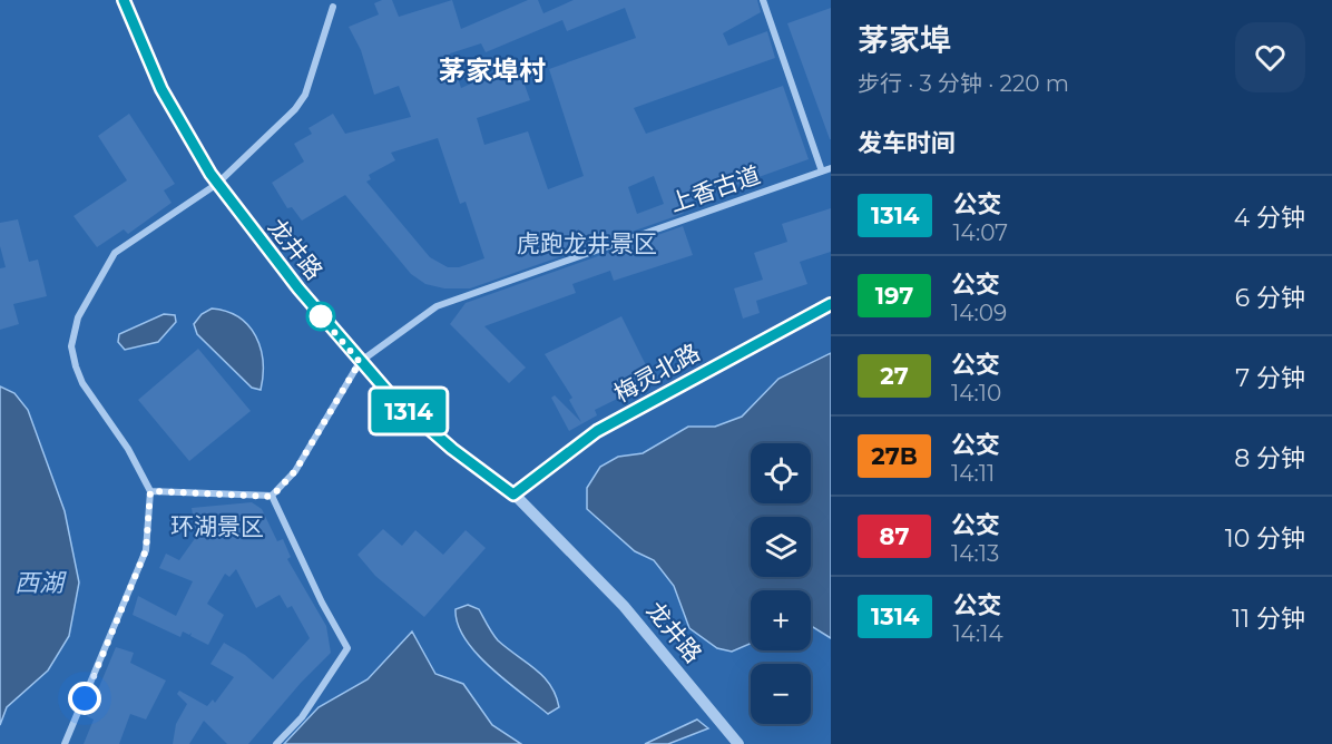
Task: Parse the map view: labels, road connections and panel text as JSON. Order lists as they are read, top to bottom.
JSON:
{
  "streets": {
    "street": ["上香古道", "龙井路", "梅灵北路"]
  },
  "crossings": [
    ["上香古道", "龙井路"],
    ["龙井路", "梅灵北路"]
  ],
  "districts": ["茅家埠村"],
  "water": ["西湖"],
  "parks": ["虎跑龙井景区", "环湖景区"],
  "lines": ["bus line 1314"],
  "page": {
    "on_map": "1314",
    "heading": [
      ["茅家埠", "步行 · 3 分钟 · 220 m"],
      "发车时间"
    ],
    "list": [
      {
        "mark": "1314",
        "name": "公交",
        "note": "14:07",
        "value": "4 分钟"
      },
      {
        "mark": "197",
        "name": "公交",
        "note": "14:09",
        "value": "6 分钟"
      },
      {
        "mark": "27",
        "name": "公交",
        "note": "14:10",
        "value": "7 分钟"
      },
      {
        "mark": "27B",
        "name": "公交",
        "note": "14:11",
        "value": "8 分钟"
      },
      {
        "mark": "87",
        "name": "公交",
        "note": "14:13",
        "value": "10 分钟"
      },
      {
        "mark": "1314",
        "name": "公交",
        "note": "14:14",
        "value": "11 分钟"
      }
    ],
    "map_buttons": ["+", "−"]
  }
}
